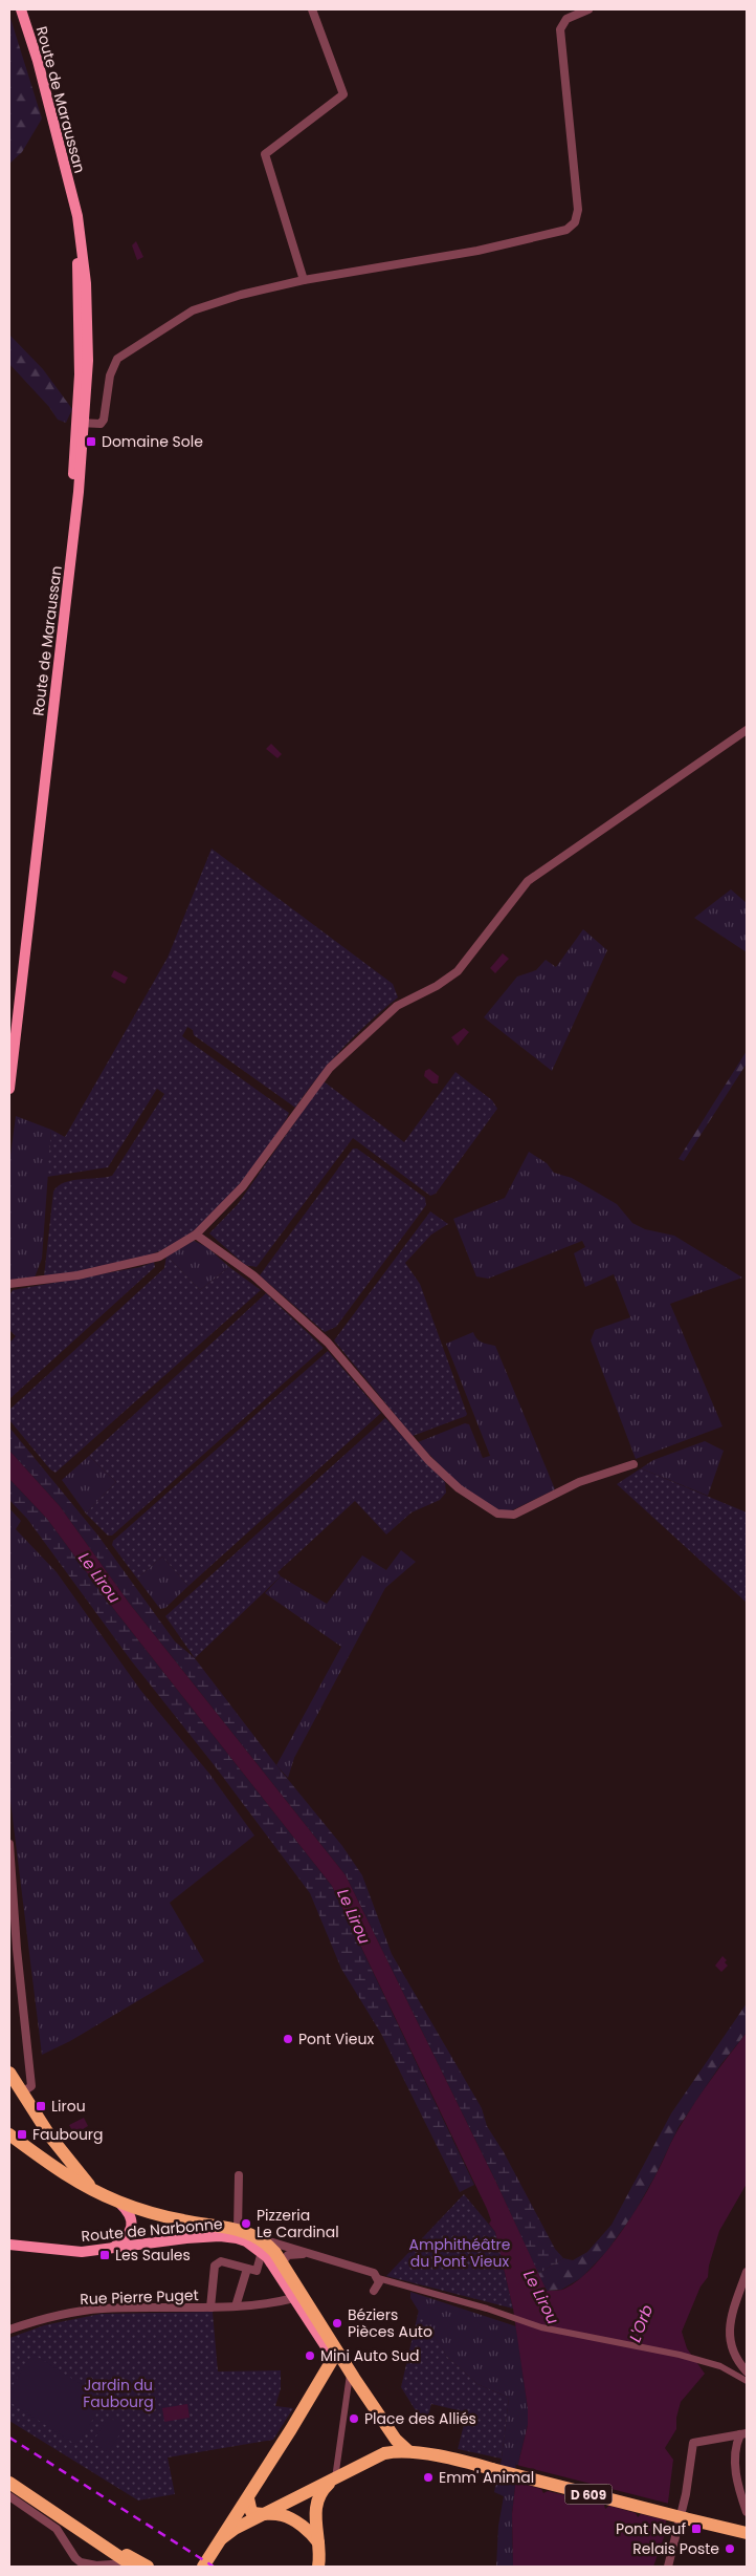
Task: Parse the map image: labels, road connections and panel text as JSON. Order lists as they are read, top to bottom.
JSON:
{
  "streets": {
    "main road": ["Route de Maraussan", "Route de Narbonne", "D 609"],
    "street": ["Rue Pierre Puget"]
  },
  "water": ["Le Lirou", "L'Orb"],
  "parks": ["Amphithéâtre du Pont Vieux", "Jardin du Faubourg"],
  "places": {
    "transit": [
      "Domaine Sole",
      "Lirou",
      "Faubourg",
      "Les Saules",
      "Pont Neuf"
    ],
    "other": [
      "Pont Vieux",
      "Pizzeria Le Cardinal",
      "Béziers Pièces Auto",
      "Mini Auto Sud",
      "Place des Alliés",
      "Emm' Animal",
      "Relais Poste"
    ]
  }
}
